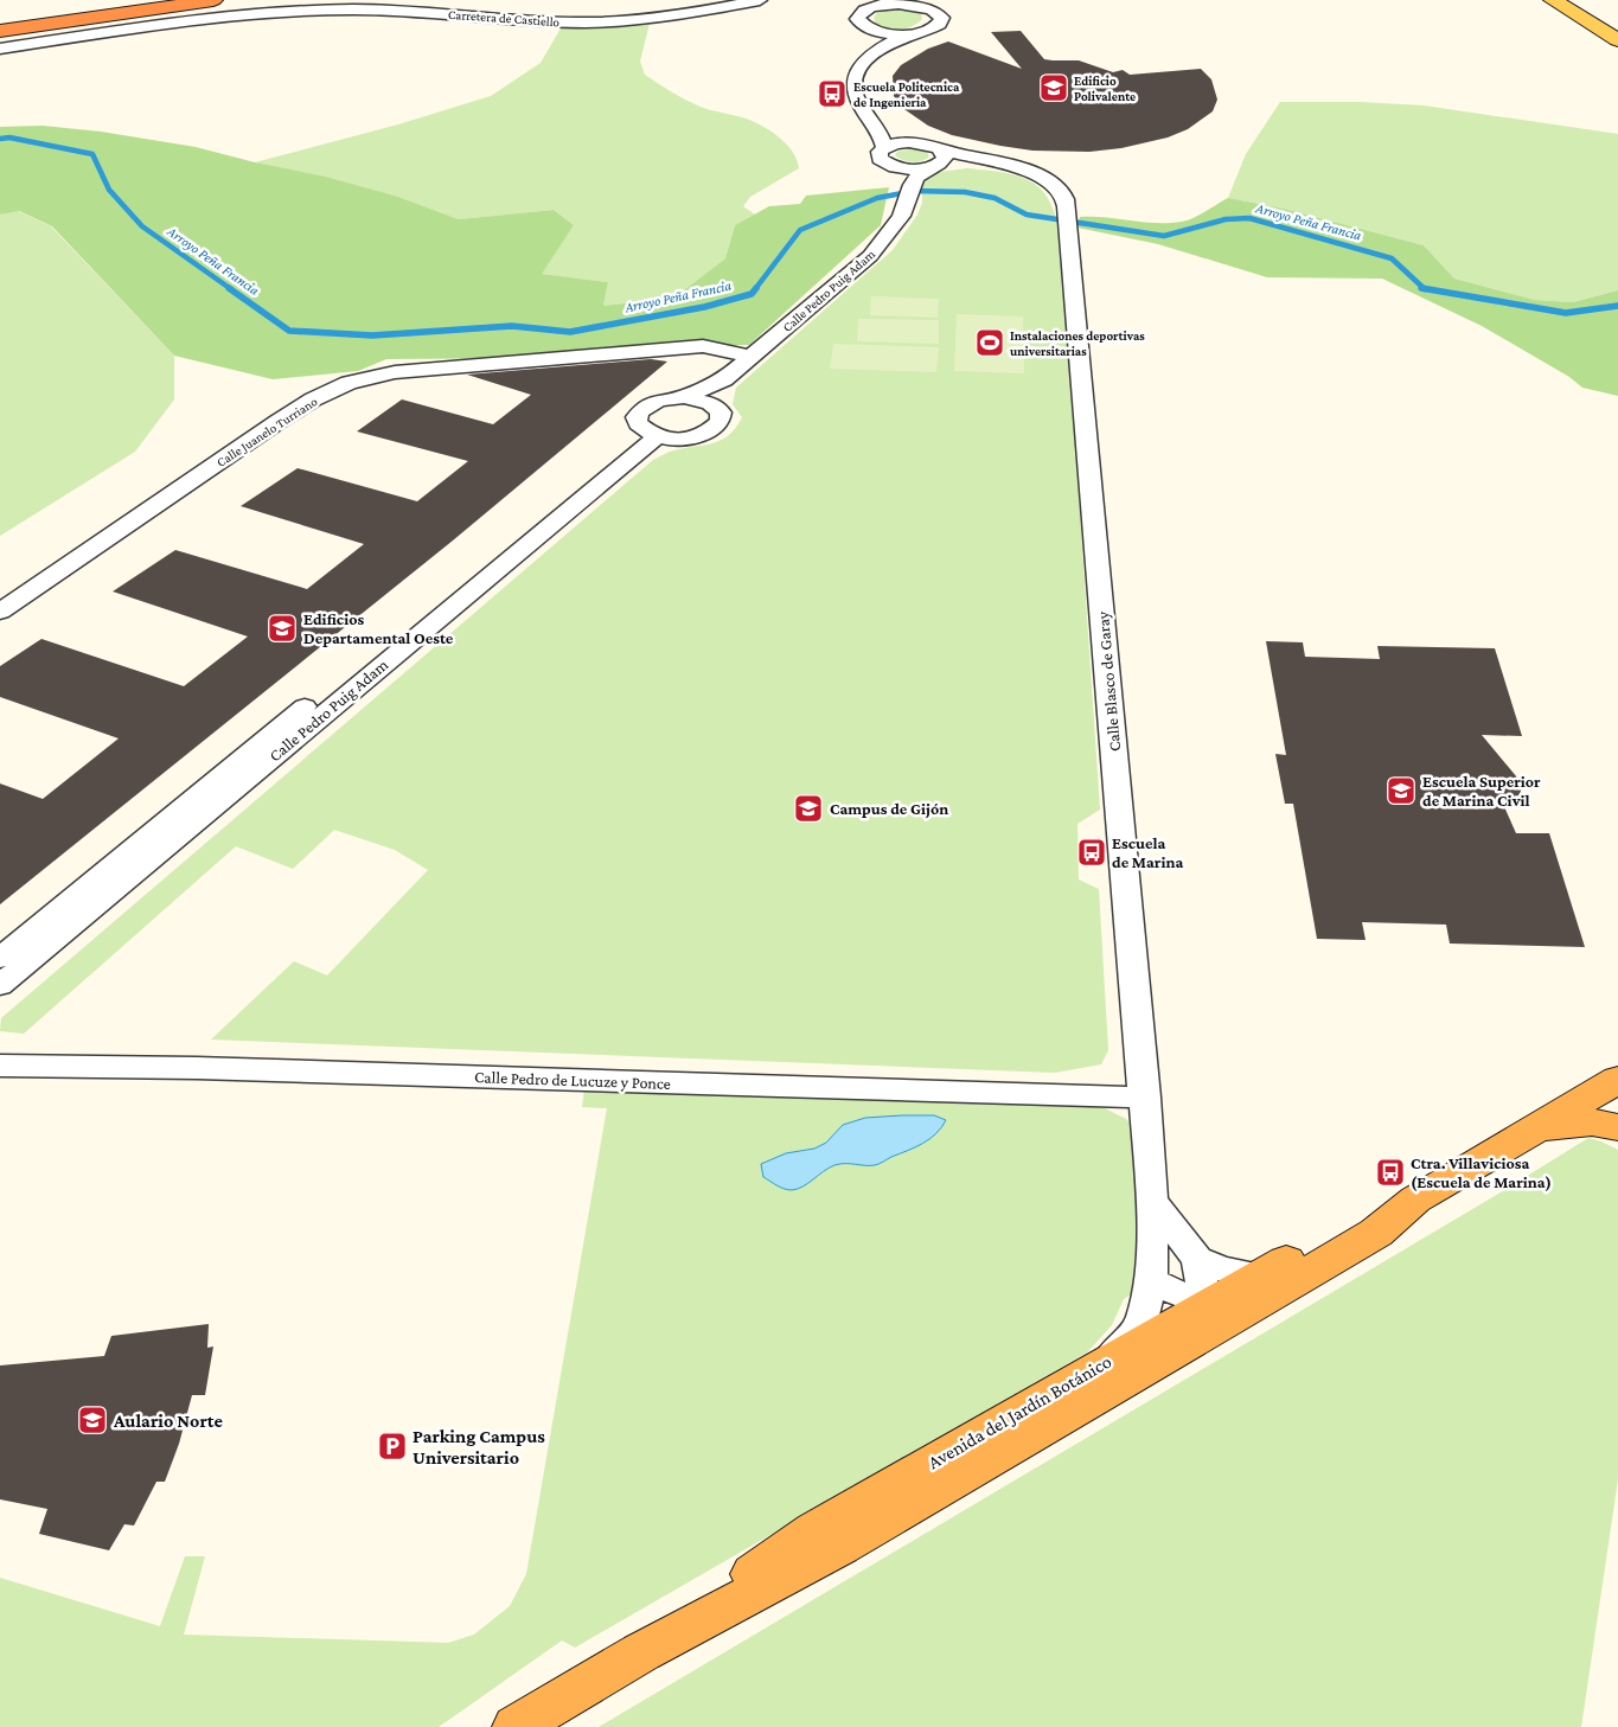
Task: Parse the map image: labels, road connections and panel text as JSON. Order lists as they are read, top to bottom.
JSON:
{
  "streets": {
    "highway": ["Avenida del Jardín Botánico"],
    "street": [
      "Carretera de Castiello",
      "Calle Pedro Puig Adam",
      "Calle Juanelo Turriano",
      "Calle Blasco de Garay",
      "Calle Pedro de Lucuze y Ponce"
    ]
  },
  "crossings": [
    ["Calle Pedro Puig Adam", "Calle Juanelo Turriano"],
    ["Calle Pedro Puig Adam", "Calle Blasco de Garay"],
    ["Calle Blasco de Garay", "Calle Pedro de Lucuze y Ponce"],
    ["Calle Blasco de Garay", "Avenida del Jardín Botánico"]
  ],
  "water": ["Arroyo Peña Francia"],
  "places": {
    "school or university": [
      "Edificio Polivalente",
      "Edificios Departamental Oeste",
      "Escuela Superior de Marina Civil",
      "Campus de Gijón",
      "Aulario Norte"
    ],
    "bus stop": ["Escuela Politecnica de Ingenieria", "Escuela de Marina", "Ctra. Villaviciosa (Escuela de Marina)"],
    "sports": ["Instalaciones deportivas universitarias"],
    "parking": ["Parking Campus Universitario"]
  }
}
